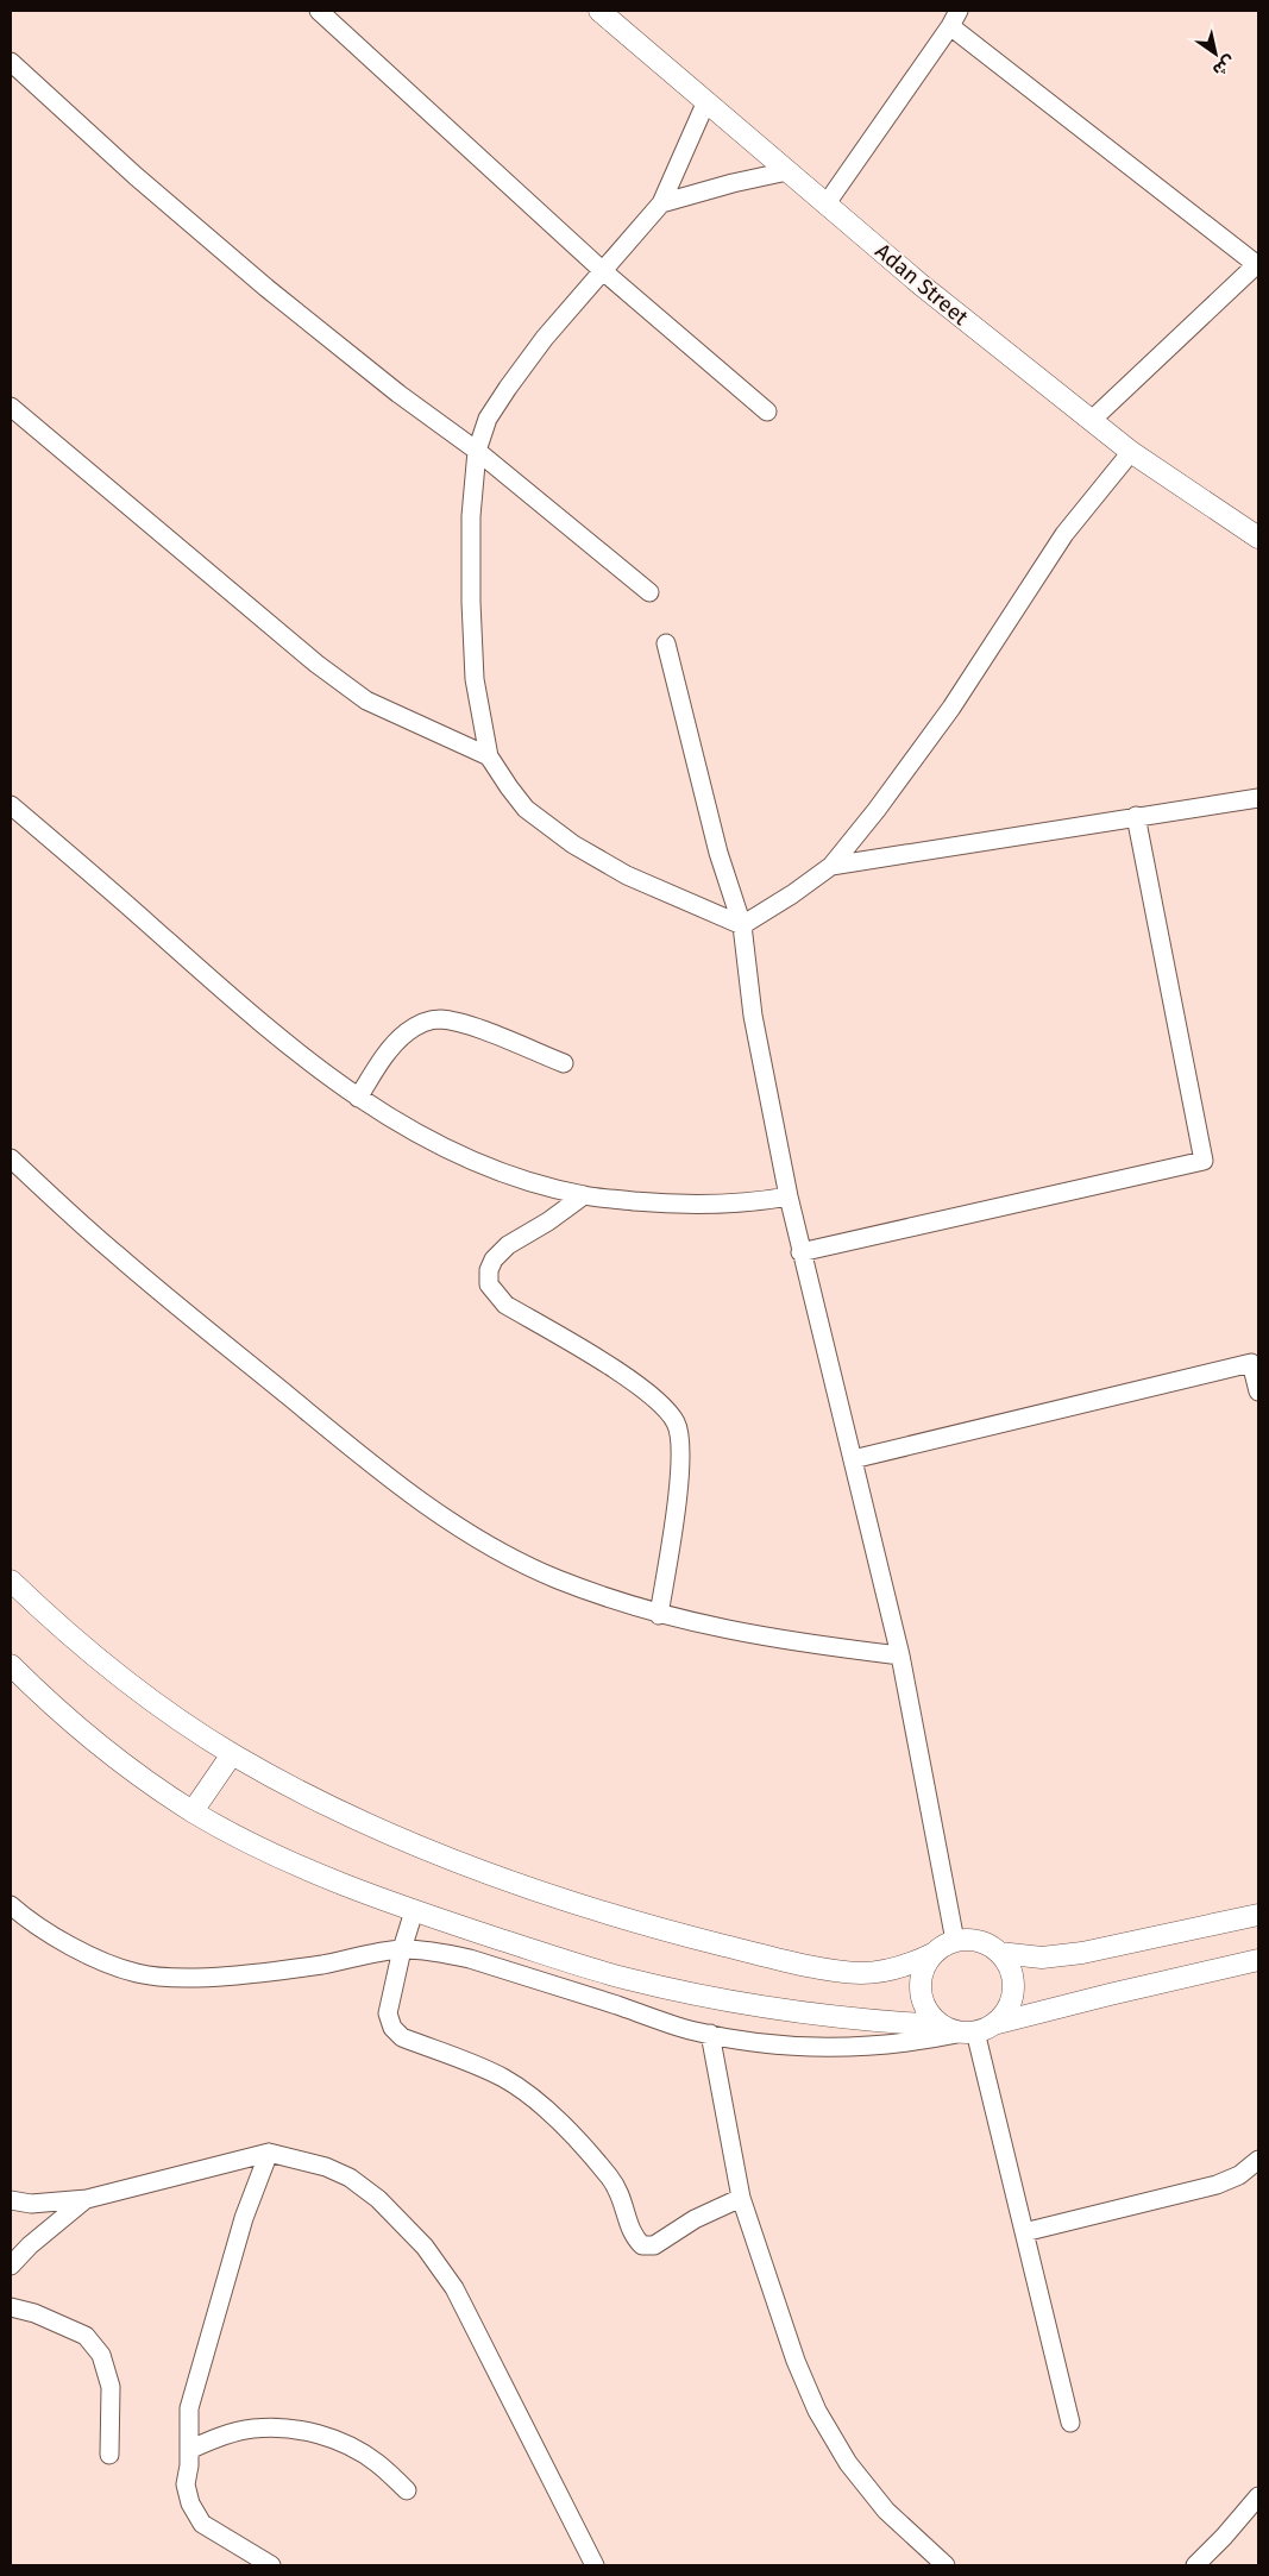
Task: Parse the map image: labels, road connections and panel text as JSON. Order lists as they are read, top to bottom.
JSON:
{
  "streets": {
    "street": ["Adan Street"]
  },
  "north": "bottom right"
}
